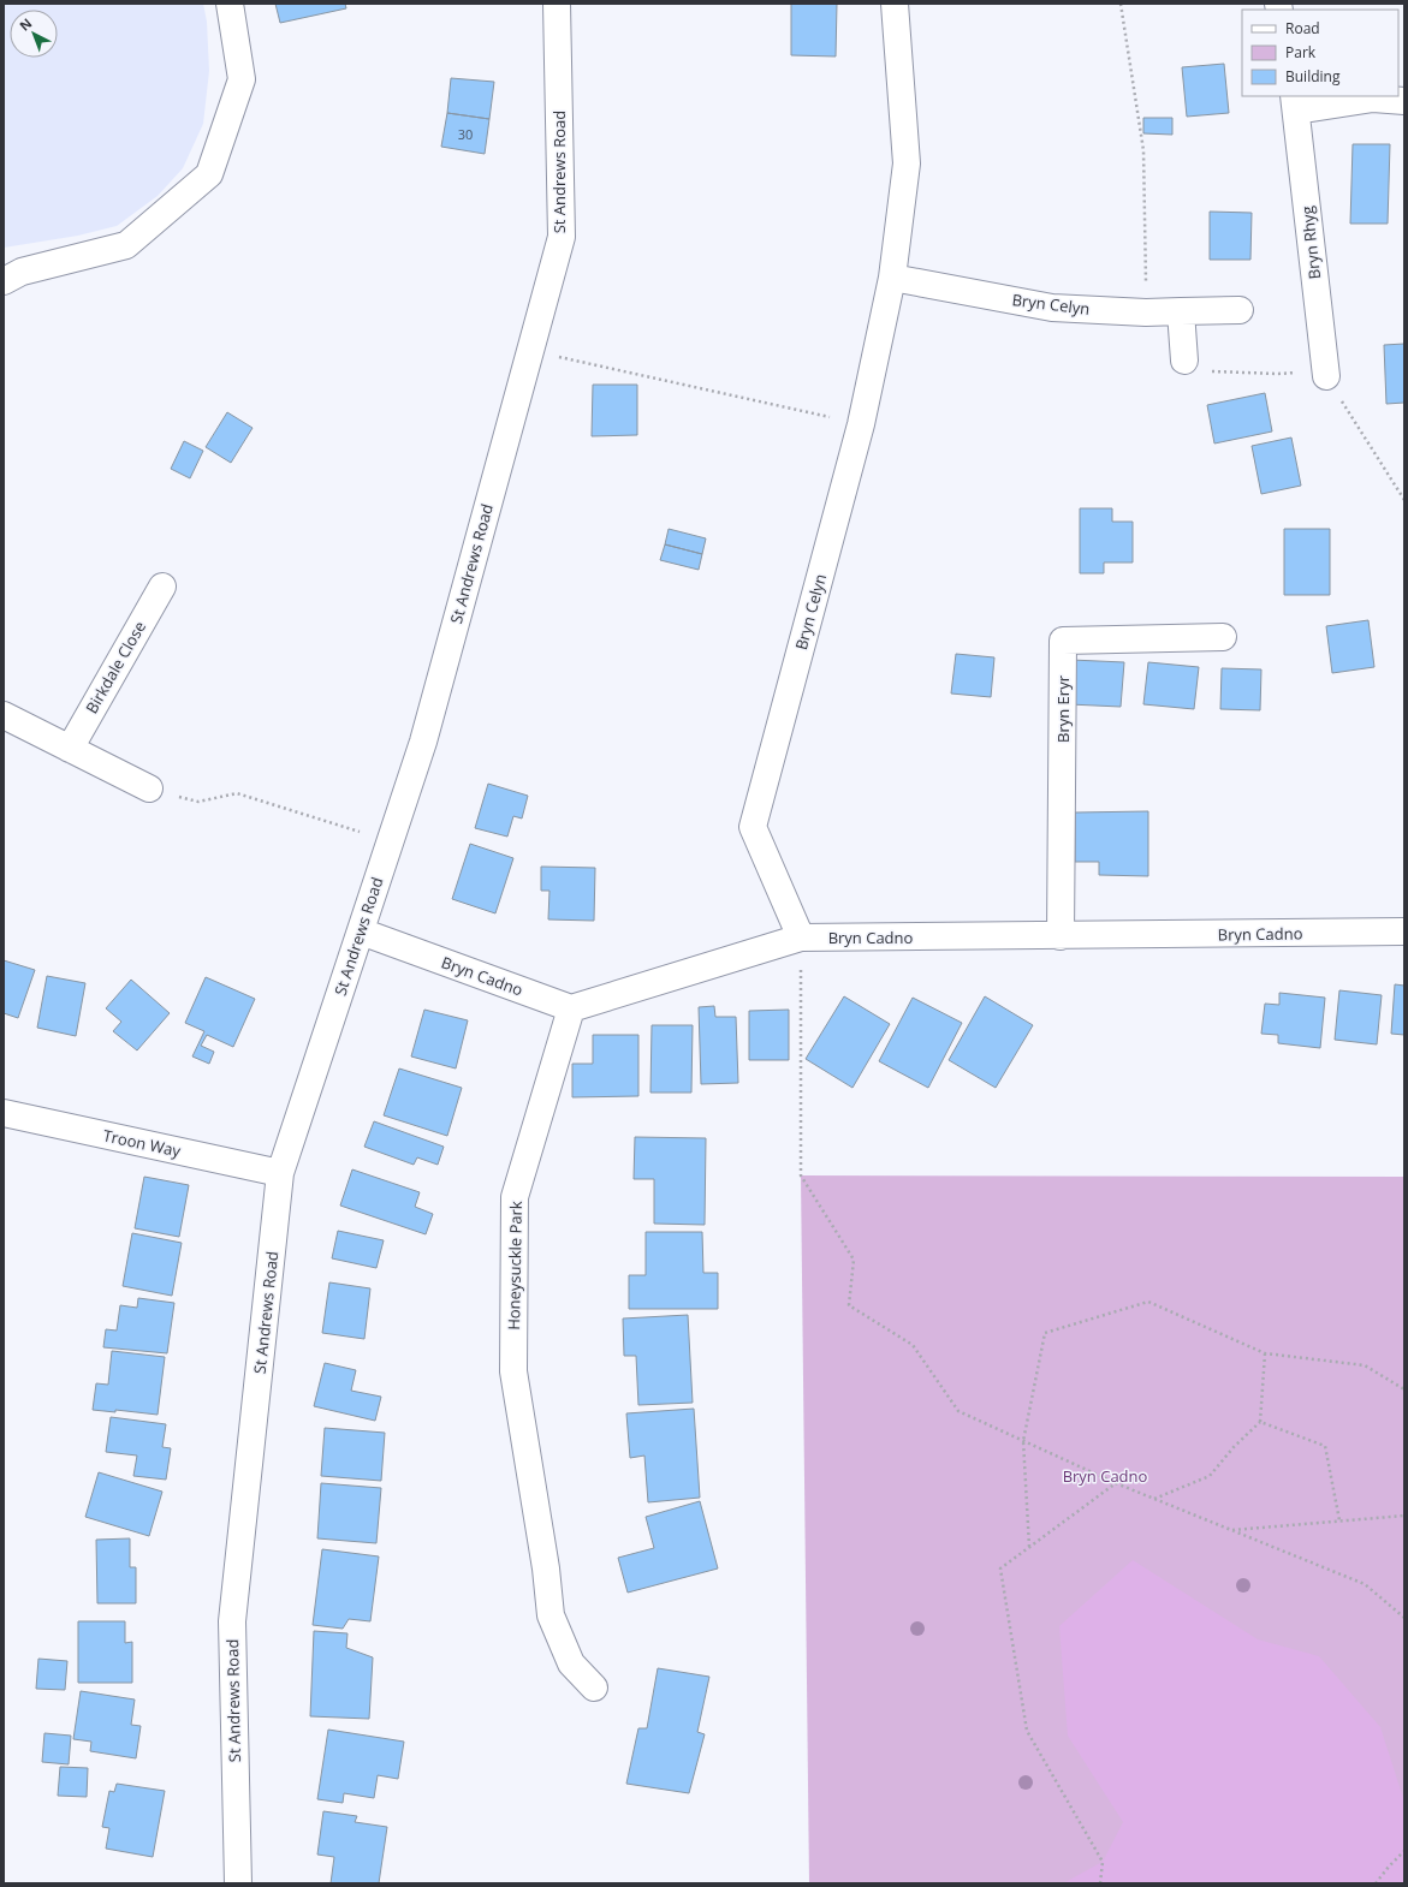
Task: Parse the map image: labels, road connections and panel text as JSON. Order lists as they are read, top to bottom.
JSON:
{
  "streets": {
    "street": [
      "St Andrews Road",
      "Bryn Rhyg",
      "Bryn Celyn",
      "Birkdale Close",
      "Bryn Eryr",
      "Bryn Cadno",
      "Troon Way",
      "Honeysuckle Park"
    ]
  },
  "crossings": [
    ["St Andrews Road", "Bryn Cadno"],
    ["St Andrews Road", "Troon Way"],
    ["Bryn Celyn", "Bryn Cadno"],
    ["Bryn Eryr", "Bryn Cadno"],
    ["Bryn Cadno", "Honeysuckle Park"]
  ],
  "parks": ["Bryn Cadno"],
  "house_numbers": ["30"],
  "legend": ["Road", "Park", "Building"],
  "north": "top left"
}
